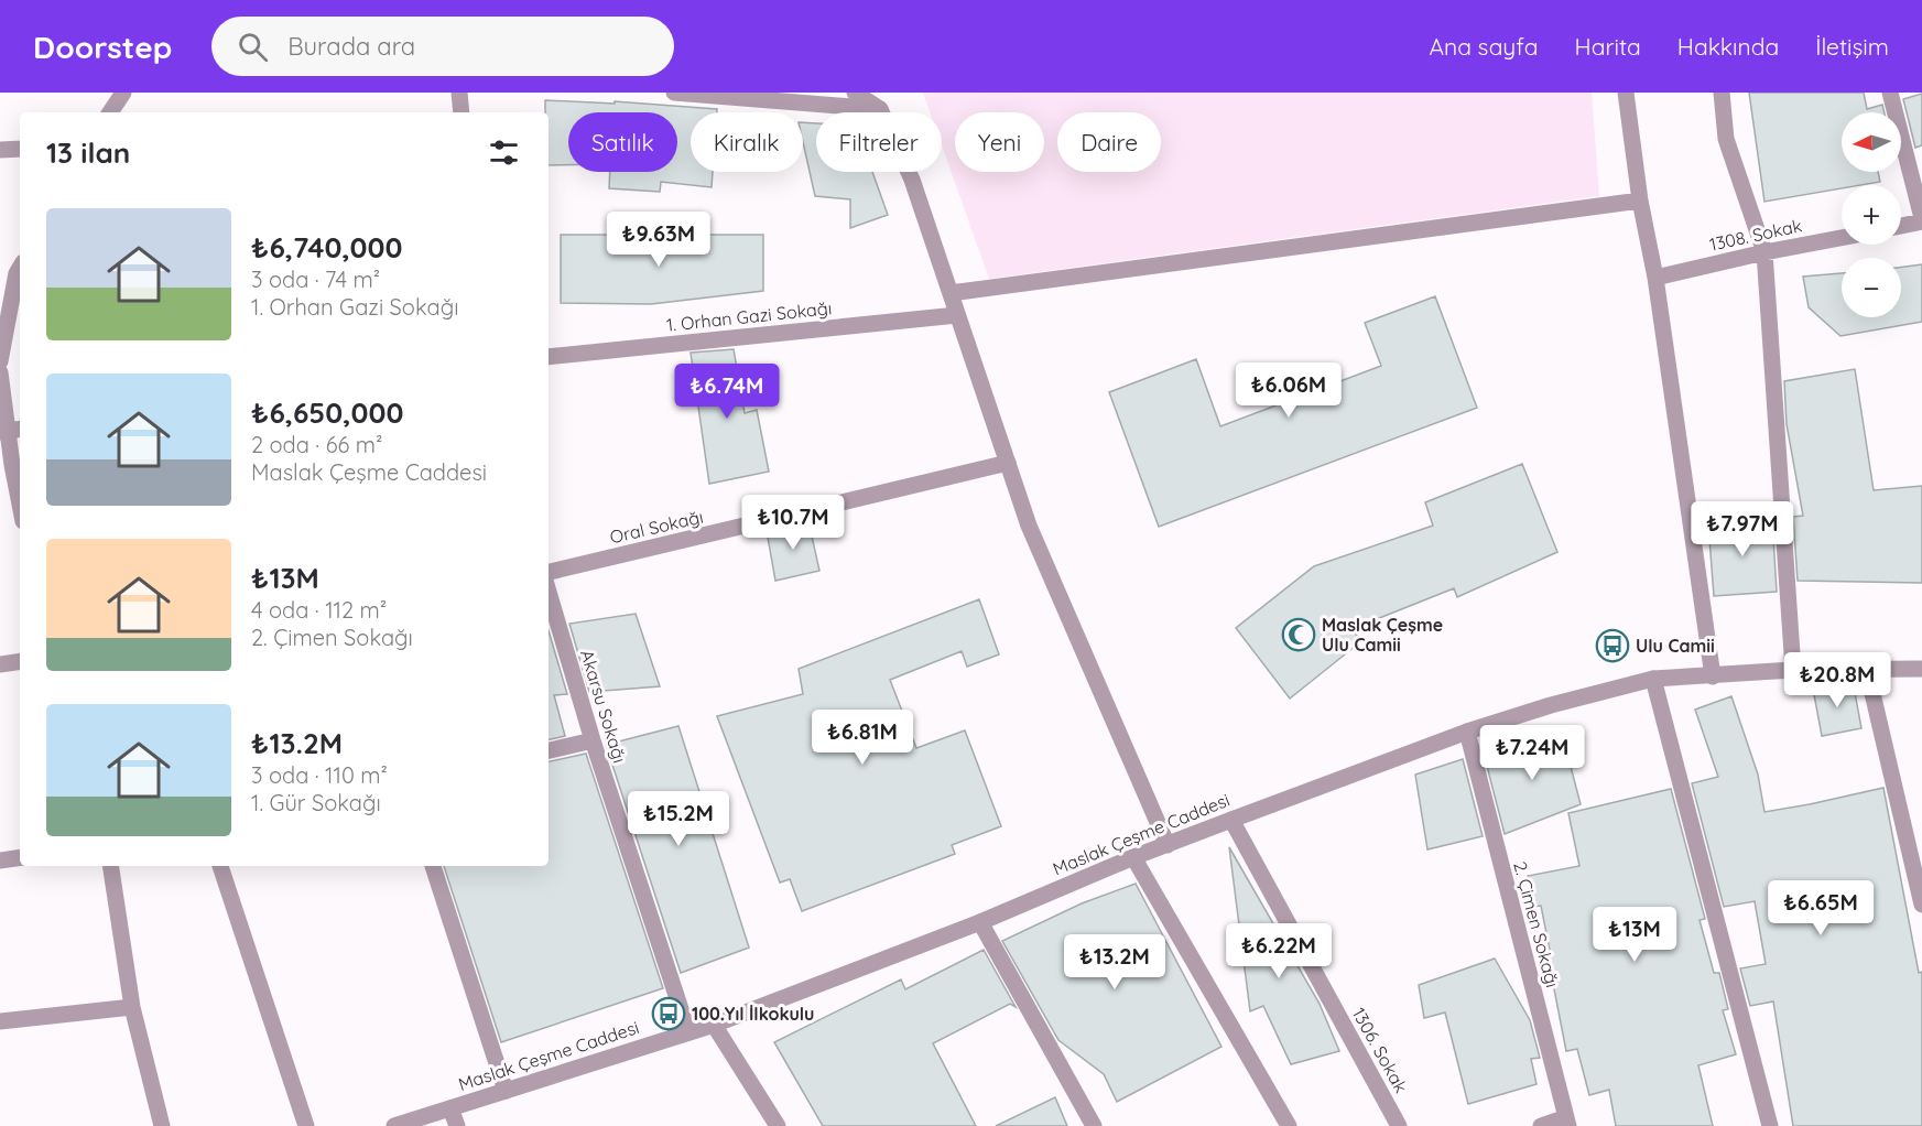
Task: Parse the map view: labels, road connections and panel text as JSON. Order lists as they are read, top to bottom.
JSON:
{
  "streets": {
    "street": [
      "1308. Sokak",
      "1. Orhan Gazi Sokağı",
      "Oral Sokağı",
      "Akarsu Sokağı",
      "Maslak Çeşme Caddesi",
      "2. Çimen Sokağı",
      "1306. Sokak"
    ]
  },
  "crossings": [
    ["Akarsu Sokağı", "Maslak Çeşme Caddesi"],
    ["Maslak Çeşme Caddesi", "2. Çimen Sokağı"],
    ["Maslak Çeşme Caddesi", "1306. Sokak"]
  ],
  "places": {
    "mosque": ["Maslak Çeşme Ulu Camii"],
    "bus stop": ["Ulu Camii", "100.Yıl İlkokulu"]
  },
  "north": "left",
  "page": {
    "header": "Doorstep",
    "search": "Burada ara",
    "nav": [
      "Ana sayfa",
      "Harita",
      "Hakkında",
      "İletişim"
    ],
    "map_buttons": ["+", "−"],
    "chip": [
      "Satılık",
      "Kiralık",
      "Filtreler",
      "Yeni",
      "Daire"
    ],
    "heading": "13 ilan",
    "list": [
      {
        "name": "₺6,740,000",
        "note": "3 oda · 74 m² · 1. Orhan Gazi Sokağı"
      },
      {
        "name": "₺6,650,000",
        "note": "2 oda · 66 m² · Maslak Çeşme Caddesi"
      },
      {
        "name": "₺13M",
        "note": "4 oda · 112 m² · 2. Çimen Sokağı"
      },
      {
        "name": "₺13.2M",
        "note": "3 oda · 110 m² · 1. Gür Sokağı"
      }
    ],
    "price": [
      "₺9.63M",
      "₺6.06M",
      "₺6.74M",
      "₺10.7M",
      "₺7.97M",
      "₺20.8M",
      "₺6.81M",
      "₺7.24M",
      "₺15.2M",
      "₺6.65M",
      "₺13M",
      "₺6.22M",
      "₺13.2M"
    ]
  }
}
